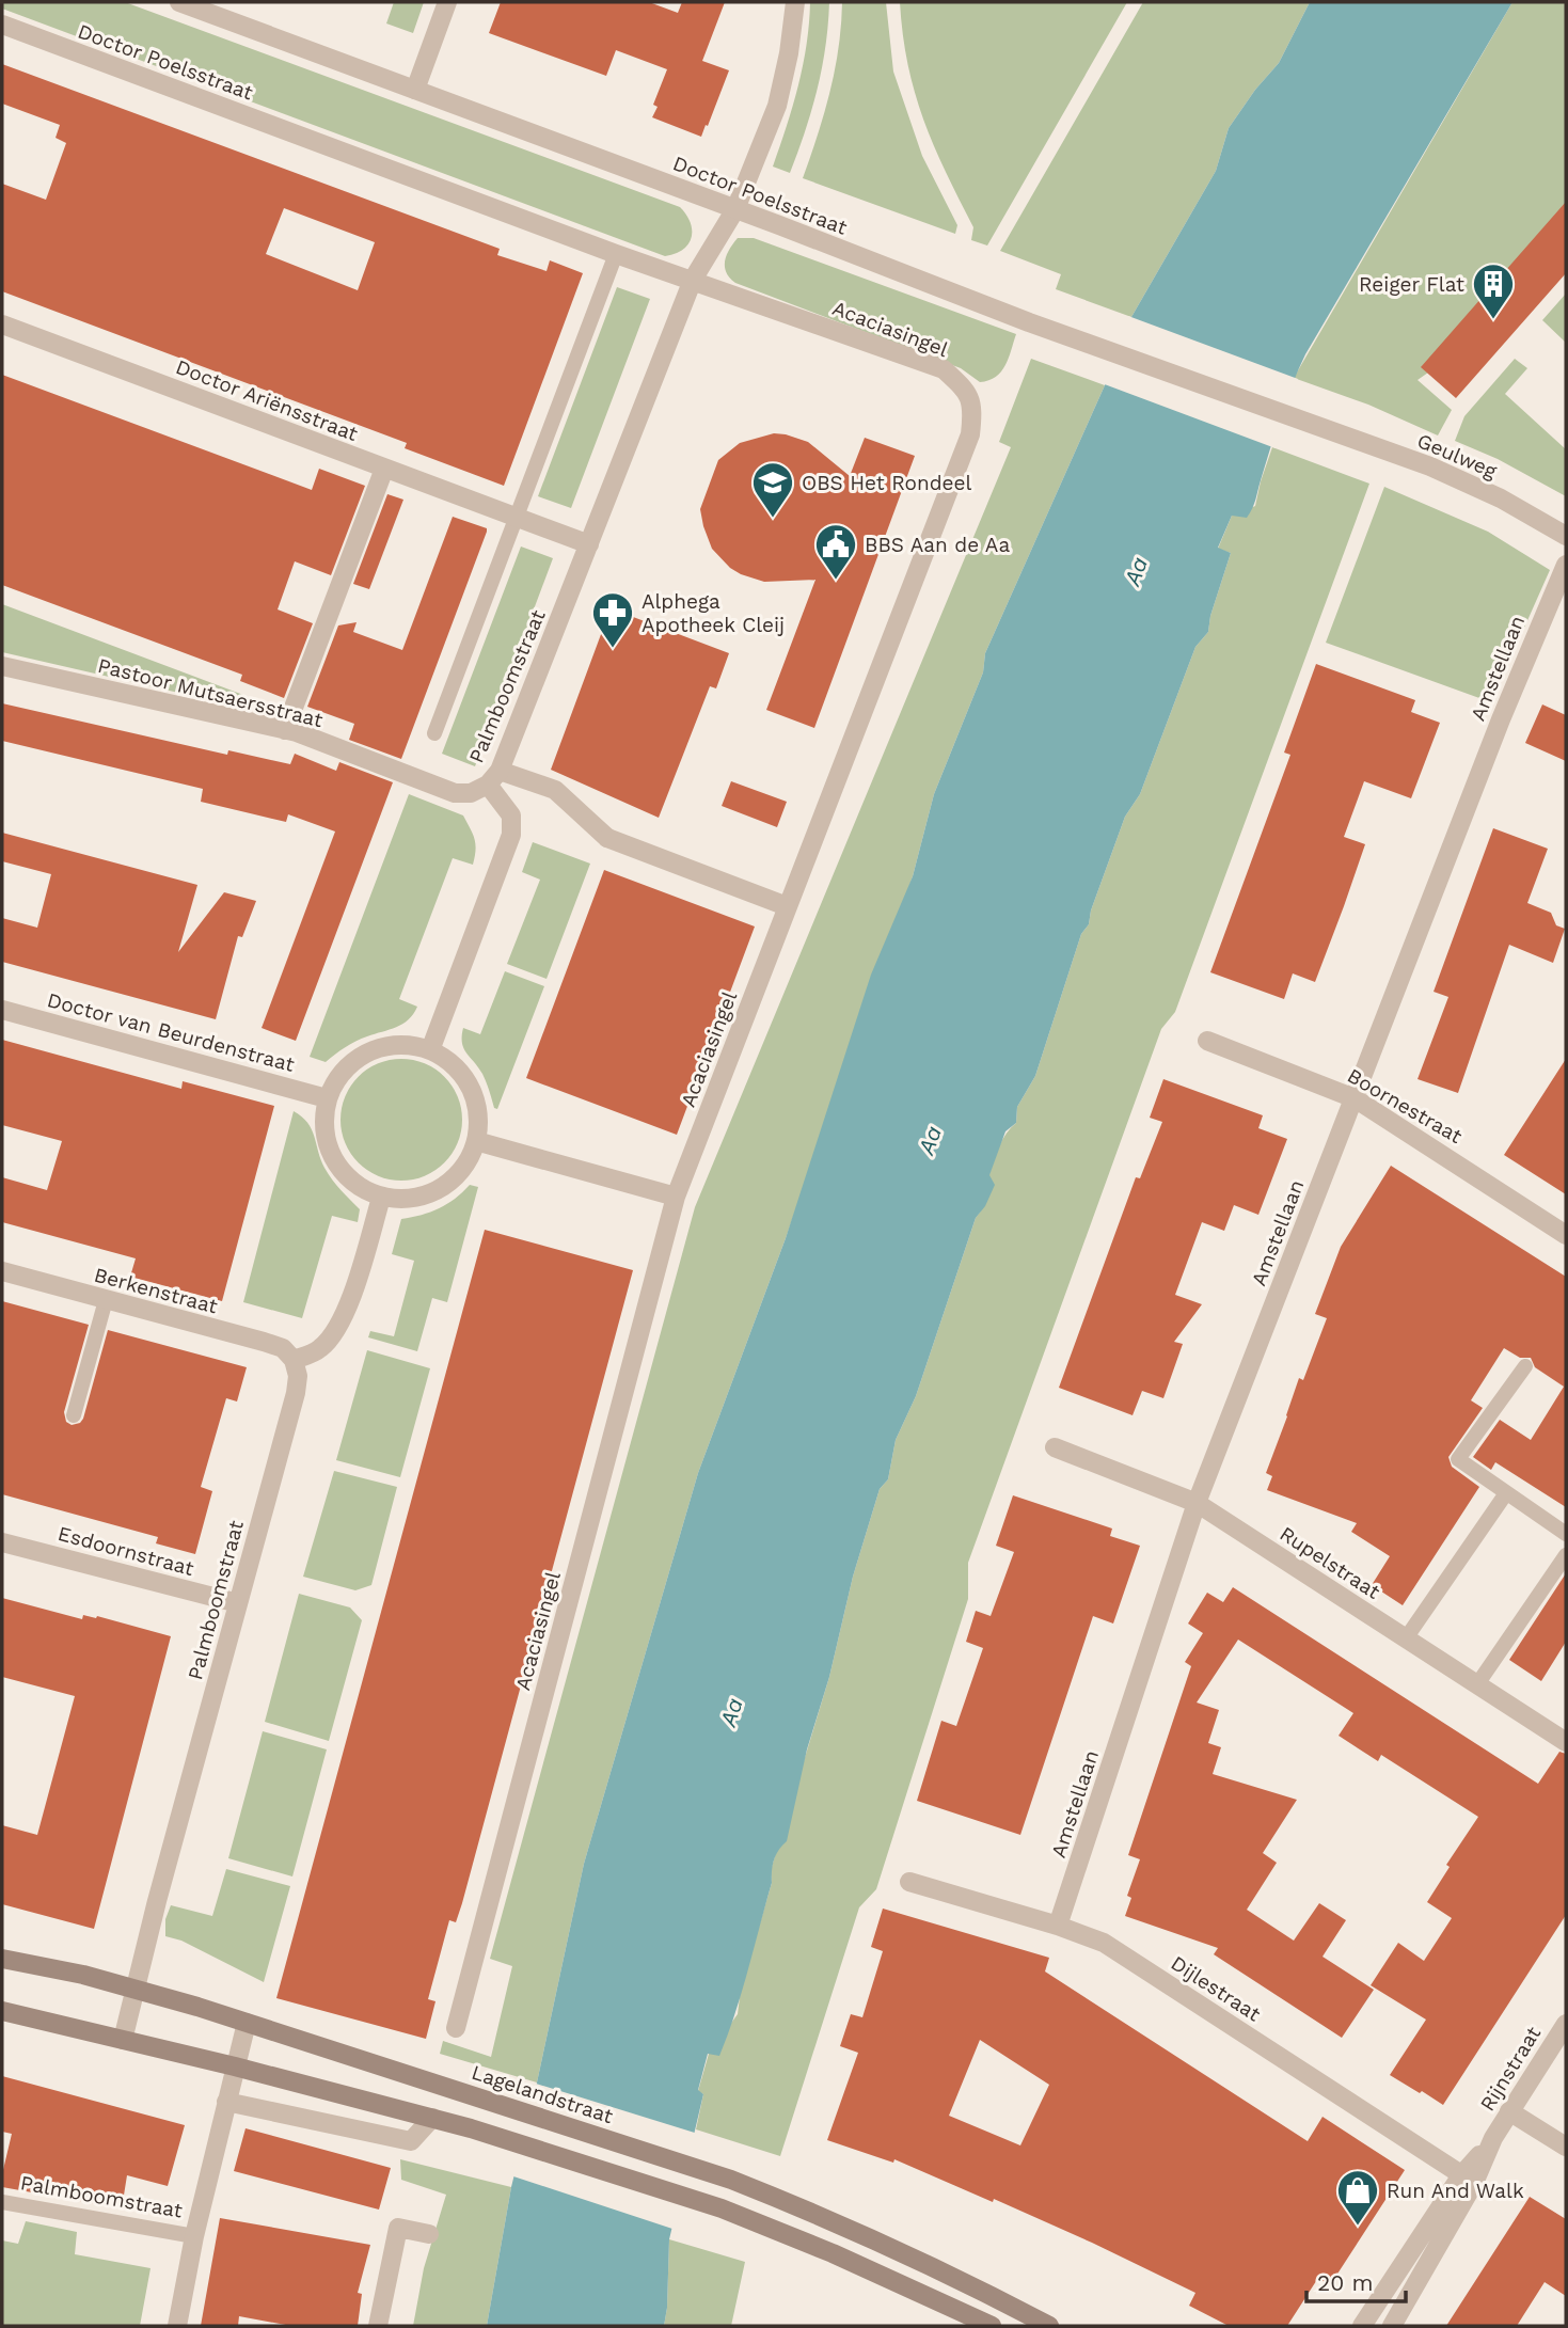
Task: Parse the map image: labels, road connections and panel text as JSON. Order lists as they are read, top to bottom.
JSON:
{
  "streets": {
    "main road": ["Lagelandstraat"],
    "street": [
      "Doctor Poelsstraat",
      "Acaciasingel",
      "Doctor Ariënsstraat",
      "Geulweg",
      "Amstellaan",
      "Palmboomstraat",
      "Pastoor Mutsaersstraat",
      "Doctor van Beurdenstraat",
      "Boornestraat",
      "Berkenstraat",
      "Esdoornstraat",
      "Rupelstraat",
      "Dijlestraat",
      "Rijnstraat"
    ]
  },
  "crossings": [
    ["Doctor Poelsstraat", "Acaciasingel"],
    ["Doctor Poelsstraat", "Geulweg"],
    ["Doctor Poelsstraat", "Palmboomstraat"],
    ["Acaciasingel", "Palmboomstraat"],
    ["Amstellaan", "Boornestraat"],
    ["Amstellaan", "Rupelstraat"],
    ["Amstellaan", "Dijlestraat"],
    ["Palmboomstraat", "Pastoor Mutsaersstraat"],
    ["Palmboomstraat", "Doctor van Beurdenstraat"],
    ["Palmboomstraat", "Berkenstraat"],
    ["Palmboomstraat", "Esdoornstraat"],
    ["Palmboomstraat", "Lagelandstraat"],
    ["Dijlestraat", "Rijnstraat"]
  ],
  "water": ["Aa"],
  "places": {
    "building": ["Reiger Flat"],
    "school or university": ["OBS Het Rondeel"],
    "public building": ["BBS Aan de Aa"],
    "pharmacy": ["Alphega Apotheek Cleij"],
    "shop": ["Run And Walk"]
  },
  "scale_bar": "20 m"
}
